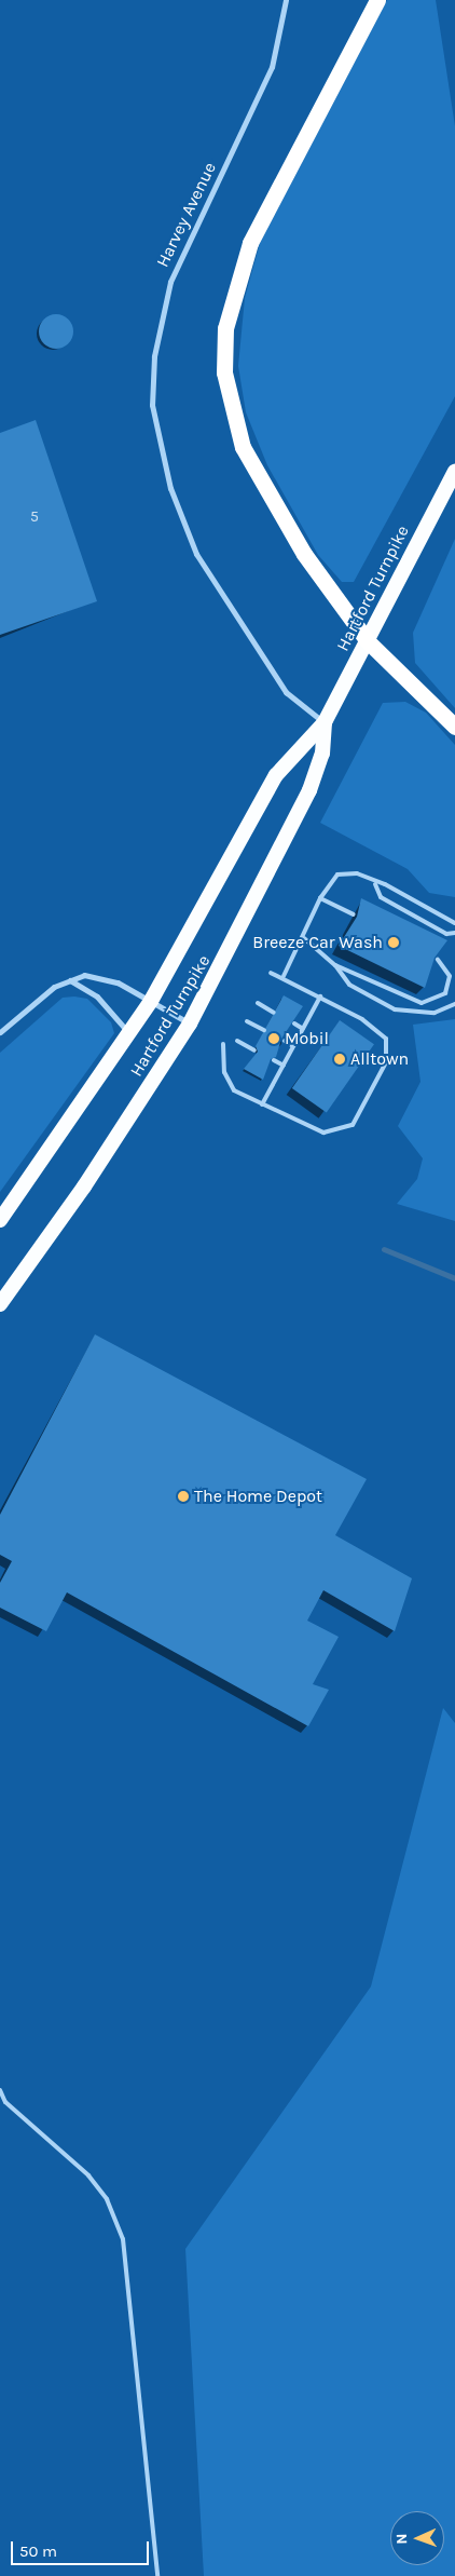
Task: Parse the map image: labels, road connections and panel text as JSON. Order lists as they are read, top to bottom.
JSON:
{
  "streets": {
    "highway": ["Hartford Turnpike"],
    "street": ["Harvey Avenue"]
  },
  "crossings": [
    ["Harvey Avenue", "Hartford Turnpike"]
  ],
  "places": [
    "Breeze Car Wash",
    "Mobil",
    "Alltown",
    "The Home Depot"
  ],
  "house_numbers": ["5"],
  "scale_bar": "50 m",
  "north": "left"
}
